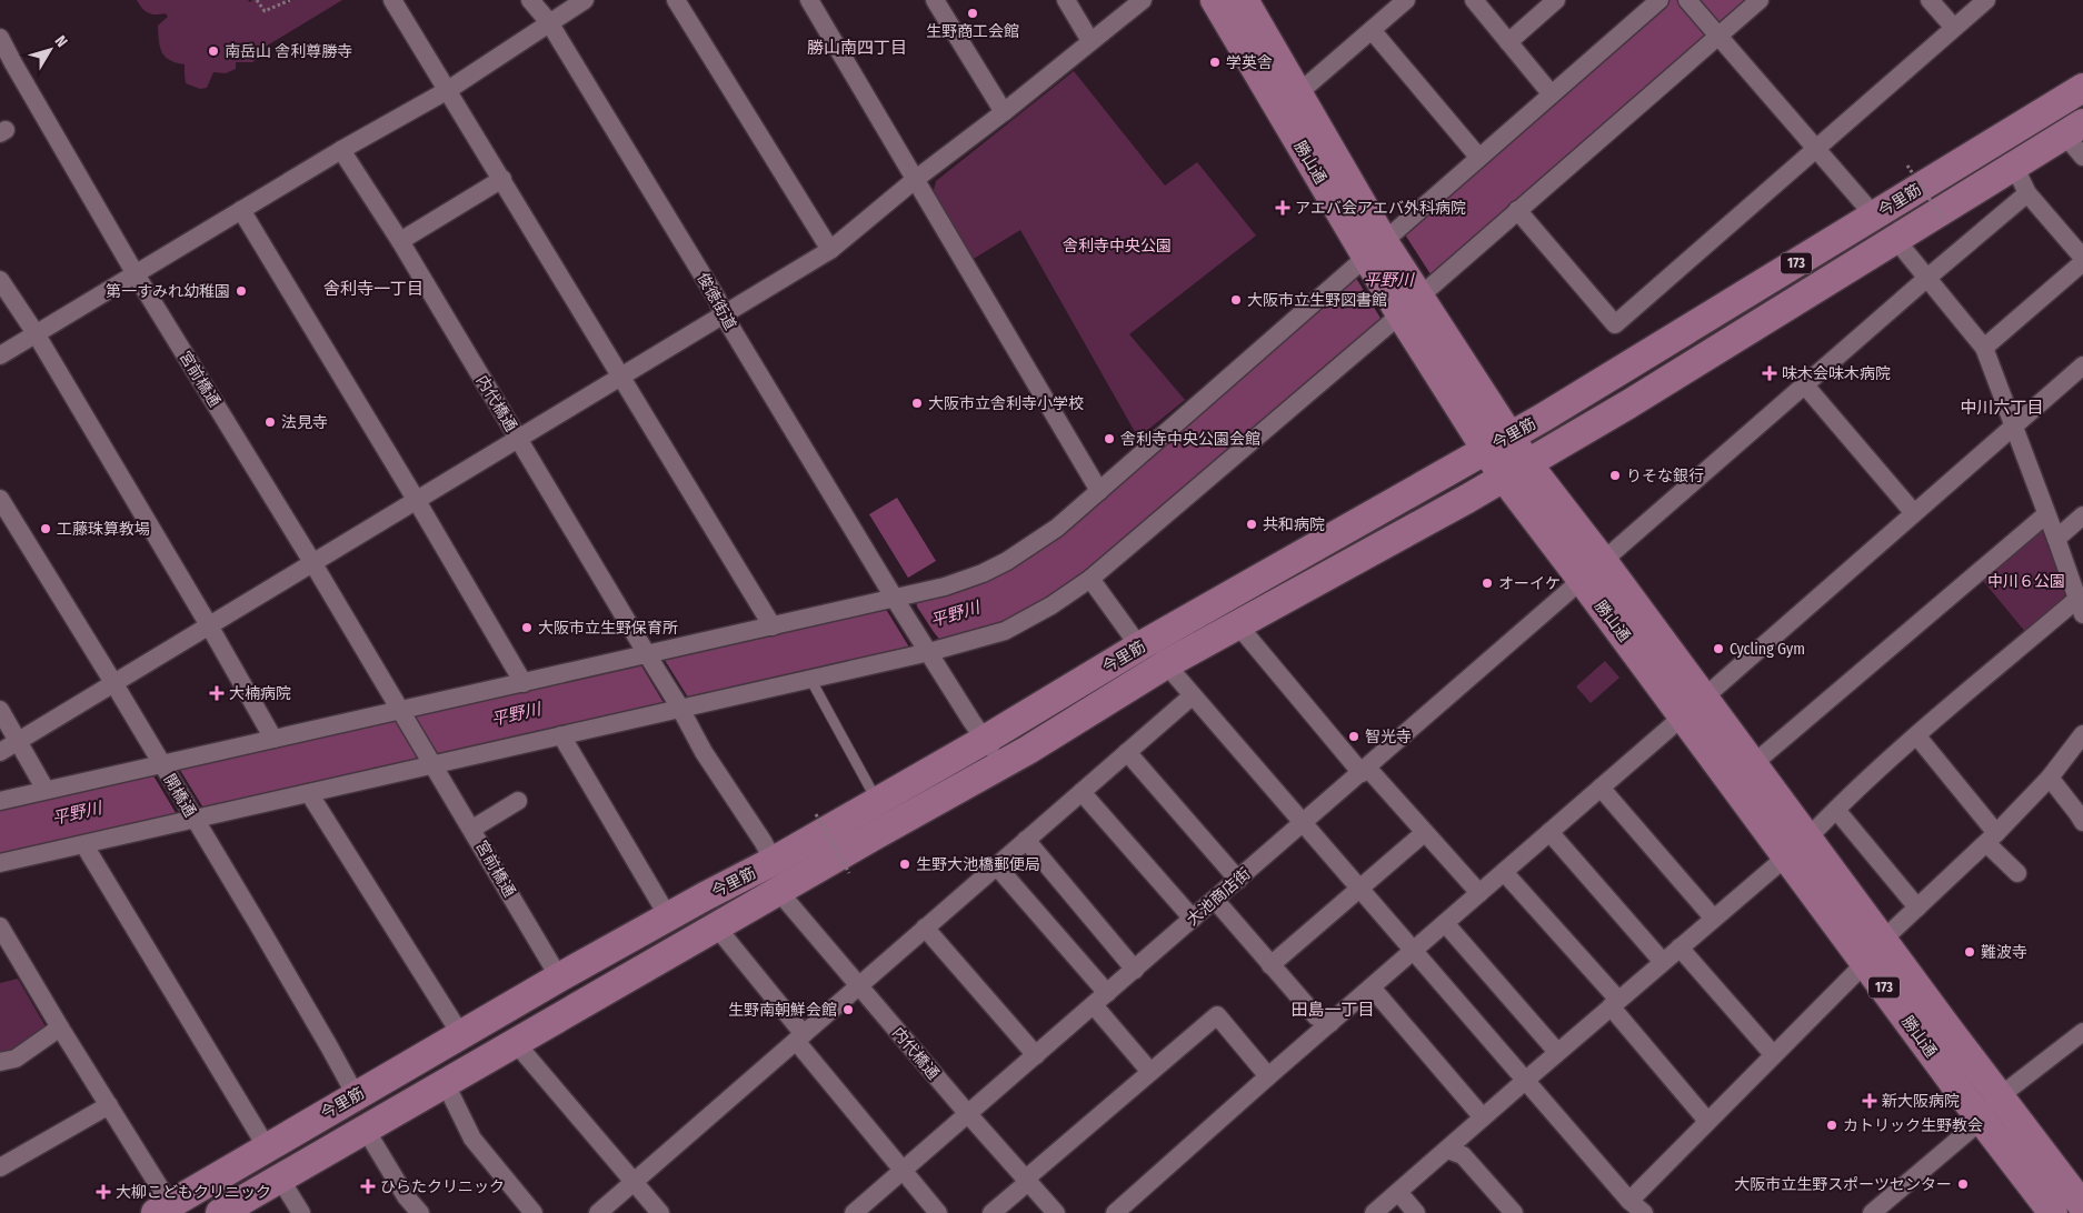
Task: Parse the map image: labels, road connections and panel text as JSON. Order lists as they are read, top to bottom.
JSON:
{
  "streets": {
    "main road": ["勝山通", "今里筋", "173"],
    "street": [
      "俊徳街道",
      "宮前橋通",
      "内代橋通",
      "開橋通",
      "大池商店街"
    ]
  },
  "crossings": [
    ["勝山通", "今里筋"],
    ["勝山通", "大池商店街"],
    ["今里筋", "俊徳街道"],
    ["今里筋", "宮前橋通"],
    ["今里筋", "内代橋通"],
    ["今里筋", "開橋通"],
    ["内代橋通", "大池商店街"]
  ],
  "districts": [
    "勝山南四丁目",
    "舎利寺一丁目",
    "中川六丁目",
    "田島一丁目"
  ],
  "water": ["平野川"],
  "parks": ["舎利寺中央公園", "中川６公園"],
  "places": {
    "other": [
      "生野商工会館",
      "南岳山 舎利尊勝寺",
      "学英舎",
      "第一すみれ幼稚園",
      "大阪市立生野図書館",
      "大阪市立舎利寺小学校",
      "法見寺",
      "舎利寺中央公園会館",
      "りそな銀行",
      "共和病院",
      "工藤珠算教場",
      "オーイケ",
      "大阪市立生野保育所",
      "Cycling Gym",
      "智光寺",
      "生野大池橋郵便局",
      "難波寺",
      "生野南朝鮮会館",
      "カトリック生野教会",
      "大阪市立生野スポーツセンター"
    ],
    "health": [
      "アエバ会アエバ外科病院",
      "味木会味木病院",
      "大楠病院",
      "新大阪病院",
      "ひらたクリニック",
      "大柳こどもクリニック"
    ]
  },
  "north": "top right"
}
